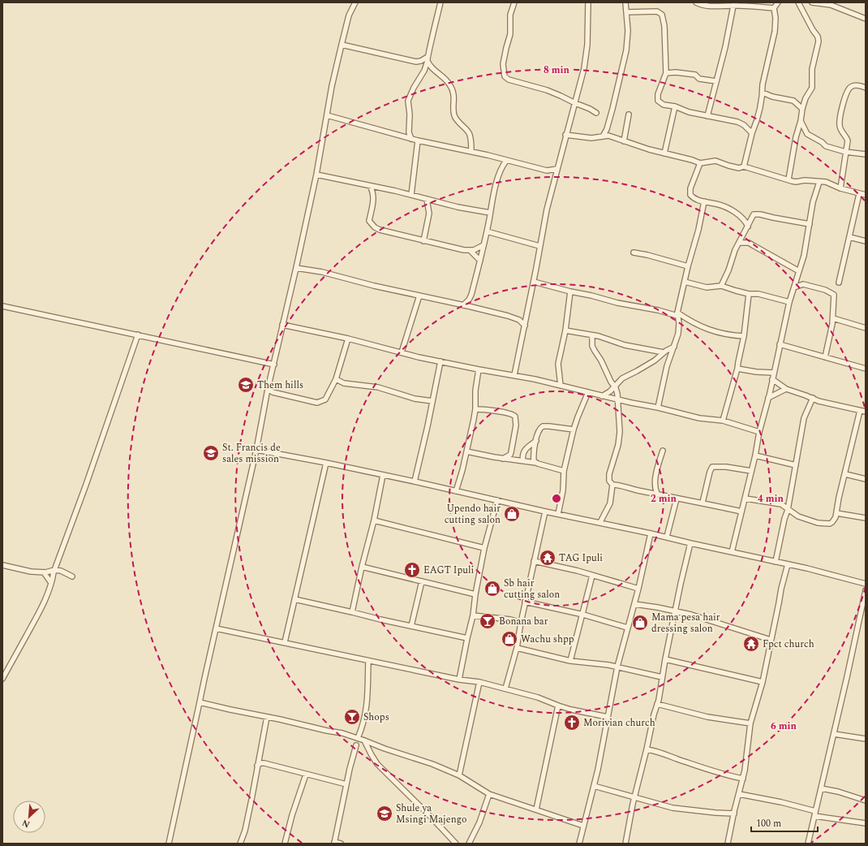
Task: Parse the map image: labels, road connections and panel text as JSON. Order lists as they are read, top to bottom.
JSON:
{
  "places": {
    "school or university": ["Them hills", "St. Francis de sales mission", "Shule ya Msingi Majengo"],
    "shop": [
      "Upendo hair cutting salon",
      "Sb hair cutting salon",
      "Mama pesa hair dressing salon",
      "Wachu shpp"
    ],
    "temple": ["TAG Ipuli", "Fpct church"],
    "church": ["EAGT Ipuli", "Morivian church"],
    "bar": ["Bonana bar", "Shops"]
  },
  "scale_bar": "100 m",
  "north": "bottom left",
  "rings": [
    "8 min",
    "2 min",
    "4 min",
    "6 min"
  ]
}
